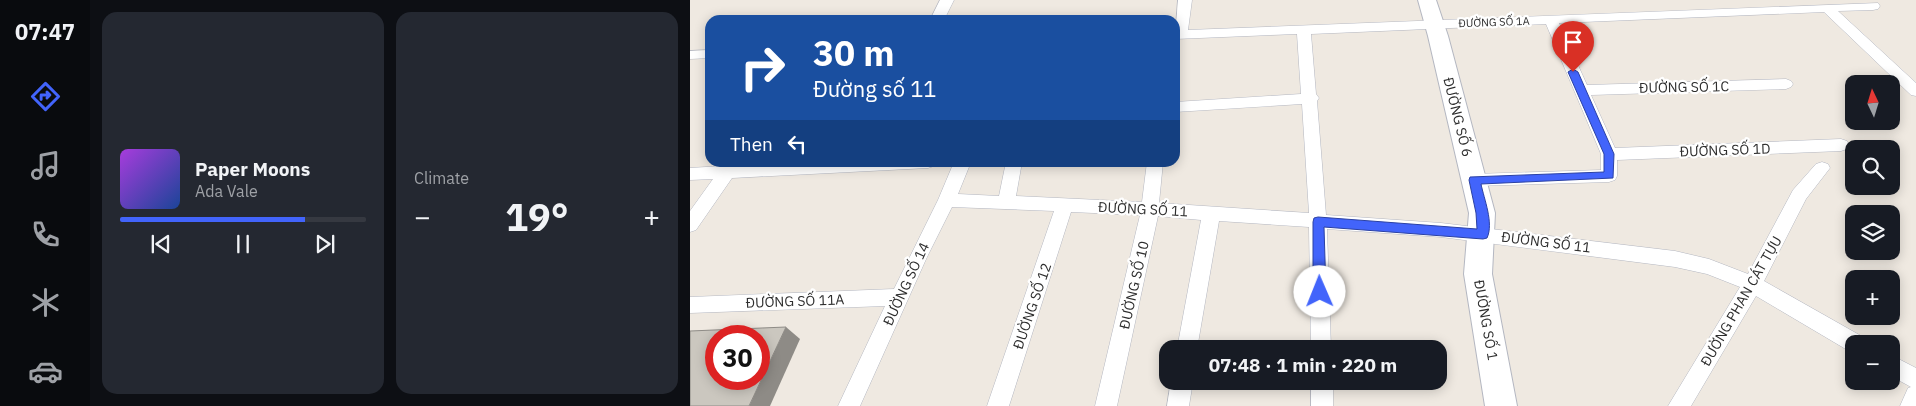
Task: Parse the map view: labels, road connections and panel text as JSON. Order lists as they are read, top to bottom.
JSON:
{
  "streets": {
    "street": [
      "ĐƯỜNG SỐ 1A",
      "ĐƯỜNG SỐ 1C",
      "ĐƯỜNG SỐ 6",
      "ĐƯỜNG SỐ 1D",
      "ĐƯỜNG SỐ 11",
      "ĐƯỜNG SỐ 14",
      "ĐƯỜNG SỐ 10",
      "ĐƯỜNG SỐ 11A",
      "ĐƯỜNG PHAN CÁT TỰU",
      "ĐƯỜNG SỐ 12",
      "ĐƯỜNG SỐ 1"
    ]
  },
  "crossings": [
    ["ĐƯỜNG SỐ 1A", "ĐƯỜNG SỐ 6"],
    ["ĐƯỜNG SỐ 6", "ĐƯỜNG SỐ 11"],
    ["ĐƯỜNG SỐ 6", "ĐƯỜNG SỐ 1"],
    ["ĐƯỜNG SỐ 11", "ĐƯỜNG SỐ 14"],
    ["ĐƯỜNG SỐ 11", "ĐƯỜNG SỐ 10"],
    ["ĐƯỜNG SỐ 11", "ĐƯỜNG PHAN CÁT TỰU"],
    ["ĐƯỜNG SỐ 11", "ĐƯỜNG SỐ 12"],
    ["ĐƯỜNG SỐ 11", "ĐƯỜNG SỐ 1"],
    ["ĐƯỜNG SỐ 14", "ĐƯỜNG SỐ 11A"]
  ],
  "north": "top",
  "page": {
    "tabs": "07:47",
    "tile": "Climate",
    "turn": ["30 m", "Đường số 11"],
    "map_buttons": ["+", "−"],
    "then": "Then",
    "song": ["Paper Moons", "Ada Vale"],
    "heat": ["−", "19°", "+"],
    "limit": "30",
    "trip": "07:48 · 1 min · 220 m"
  }
}
